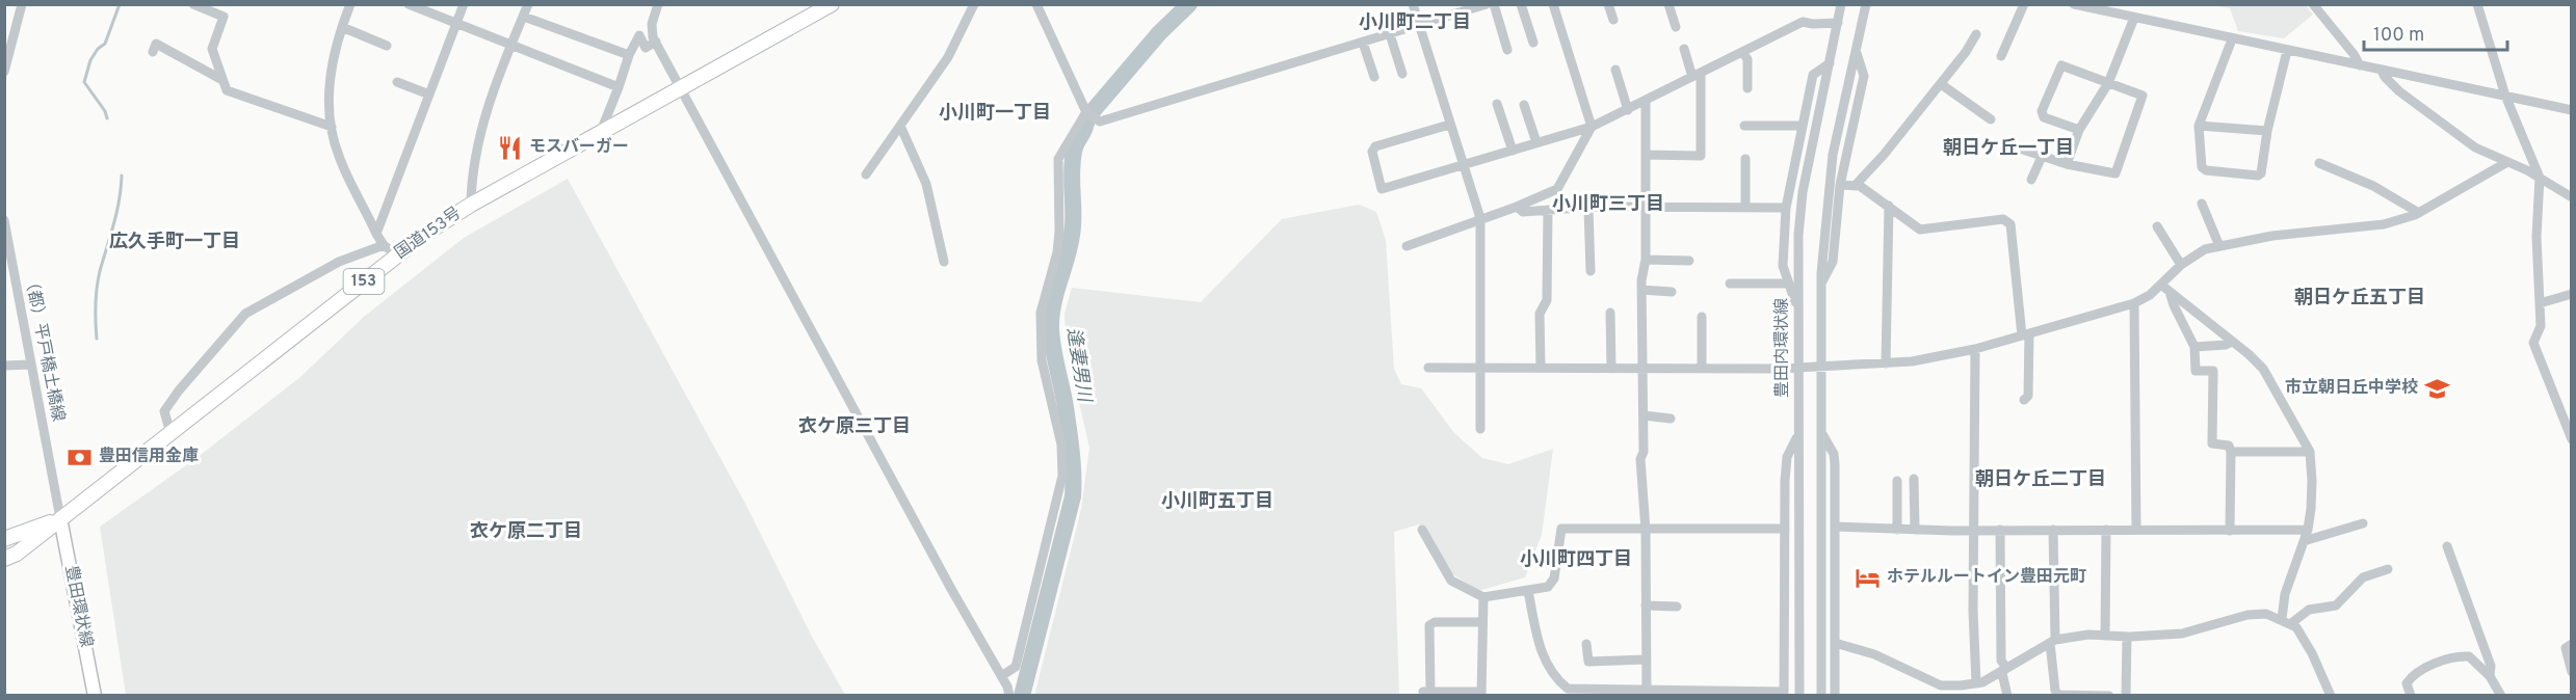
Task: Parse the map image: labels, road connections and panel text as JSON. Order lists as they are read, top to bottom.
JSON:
{
  "streets": {
    "highway": ["国道153号", "153"],
    "main road": ["豊田環状線"],
    "street": ["（都）平戸橋土橋線", "豊田内環状線"]
  },
  "crossings": [
    ["国道153号", "（都）平戸橋土橋線"],
    ["国道153号", "豊田環状線"],
    ["（都）平戸橋土橋線", "豊田環状線"]
  ],
  "districts": [
    "小川町二丁目",
    "小川町一丁目",
    "朝日ケ丘一丁目",
    "小川町三丁目",
    "広久手町一丁目",
    "朝日ケ丘五丁目",
    "衣ケ原三丁目",
    "朝日ケ丘二丁目",
    "小川町五丁目",
    "衣ケ原二丁目",
    "小川町四丁目"
  ],
  "water": ["逢妻男川"],
  "places": {
    "restaurant": ["モスバーガー"],
    "school or university": ["市立朝日丘中学校"],
    "bank": ["豊田信用金庫"],
    "hotel": ["ホテルルートイン豊田元町"]
  },
  "scale_bar": "100 m"
}
